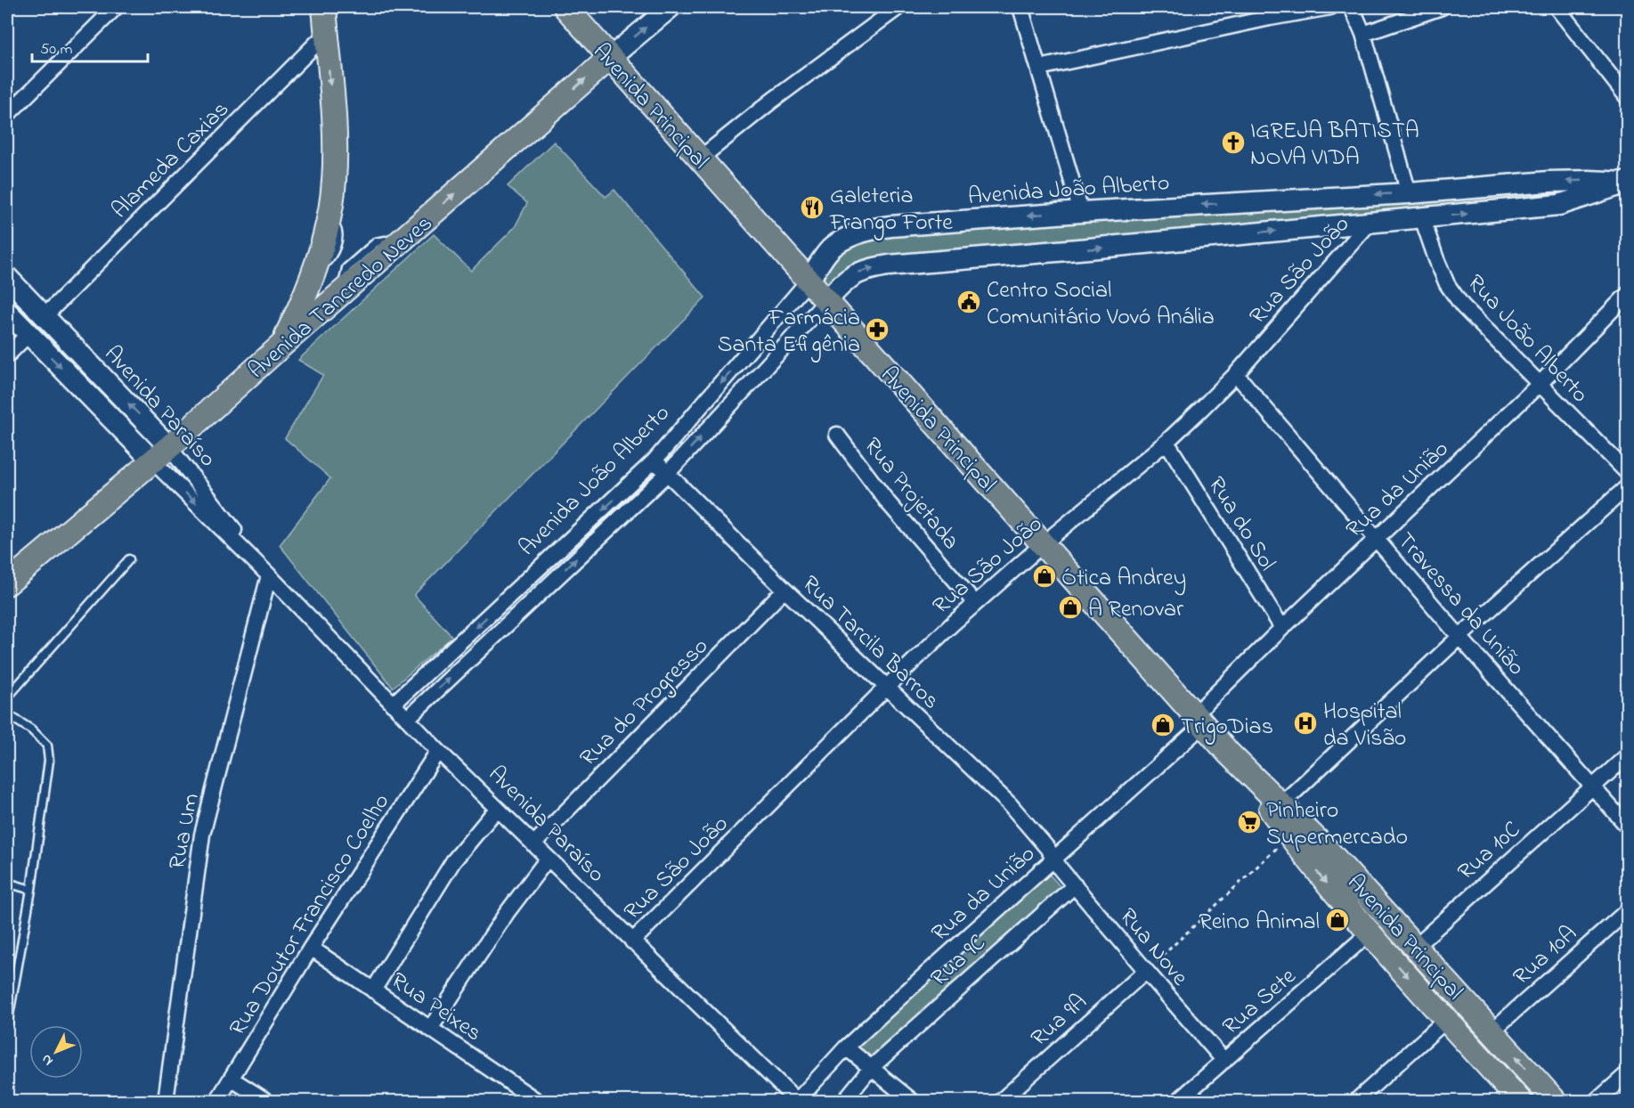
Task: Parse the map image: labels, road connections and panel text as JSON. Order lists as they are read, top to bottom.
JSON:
{
  "streets": {
    "main road": ["Avenida Principal", "Avenida Tancredo Neves"],
    "street": [
      "Alameda Caxias",
      "Avenida João Alberto",
      "Rua São João",
      "Rua João Alberto",
      "Avenida Paraíso",
      "Rua da União",
      "Rua Projetada",
      "Rua do Sol",
      "Travessa da União",
      "Rua Tarcila Barros",
      "Rua do Progresso",
      "Rua Um",
      "Rua 10C",
      "Rua Doutor Francisco Coelho",
      "Rua Nove",
      "Rua 10A",
      "Rua 9C",
      "Rua Sete",
      "Rua Peixes",
      "Rua 9A"
    ]
  },
  "crossings": [
    ["Avenida Principal", "Avenida João Alberto"],
    ["Avenida Principal", "Rua São João"],
    ["Avenida Principal", "Avenida Tancredo Neves"],
    ["Avenida Principal", "Rua da União"],
    ["Avenida Principal", "Rua 10C"],
    ["Avenida Principal", "Rua 10A"],
    ["Avenida Principal", "Rua Sete"],
    ["Alameda Caxias", "Avenida Paraíso"],
    ["Avenida João Alberto", "Rua São João"],
    ["Avenida João Alberto", "Rua João Alberto"],
    ["Avenida João Alberto", "Avenida Paraíso"],
    ["Avenida João Alberto", "Rua Tarcila Barros"],
    ["Rua São João", "Avenida Paraíso"],
    ["Rua São João", "Rua Projetada"],
    ["Rua São João", "Rua do Sol"],
    ["Rua São João", "Travessa da União"],
    ["Rua São João", "Rua Tarcila Barros"],
    ["Avenida Tancredo Neves", "Avenida Paraíso"],
    ["Rua João Alberto", "Rua da União"],
    ["Avenida Paraíso", "Rua da União"],
    ["Avenida Paraíso", "Rua do Progresso"],
    ["Avenida Paraíso", "Rua Um"],
    ["Avenida Paraíso", "Rua Doutor Francisco Coelho"],
    ["Rua da União", "Rua do Sol"],
    ["Rua da União", "Travessa da União"],
    ["Rua da União", "Rua Tarcila Barros"],
    ["Rua da União", "Rua Nove"],
    ["Travessa da União", "Rua 10C"],
    ["Rua Tarcila Barros", "Rua do Progresso"],
    ["Rua Tarcila Barros", "Rua Nove"],
    ["Rua Doutor Francisco Coelho", "Rua Peixes"],
    ["Rua Nove", "Rua 9C"],
    ["Rua Nove", "Rua Sete"],
    ["Rua Nove", "Rua 9A"]
  ],
  "one_way": ["Avenida Tancredo Neves"],
  "places": {
    "church": ["IGREJA BATISTA NOVA VIDA"],
    "restaurant": ["Galeteria Frango Forte"],
    "public building": ["Centro Social Comunitário Vovó Anália"],
    "pharmacy": ["Farmácia Santa Efigênia"],
    "shop": [
      "Ótica Andrey",
      "A Renovar",
      "TrigoDias",
      "Reino Animal"
    ],
    "hospital": ["Hospital da Visão"],
    "supermarket": ["Pinheiro Supermercado"]
  },
  "scale_bar": "50 m",
  "north": "bottom left"
}
